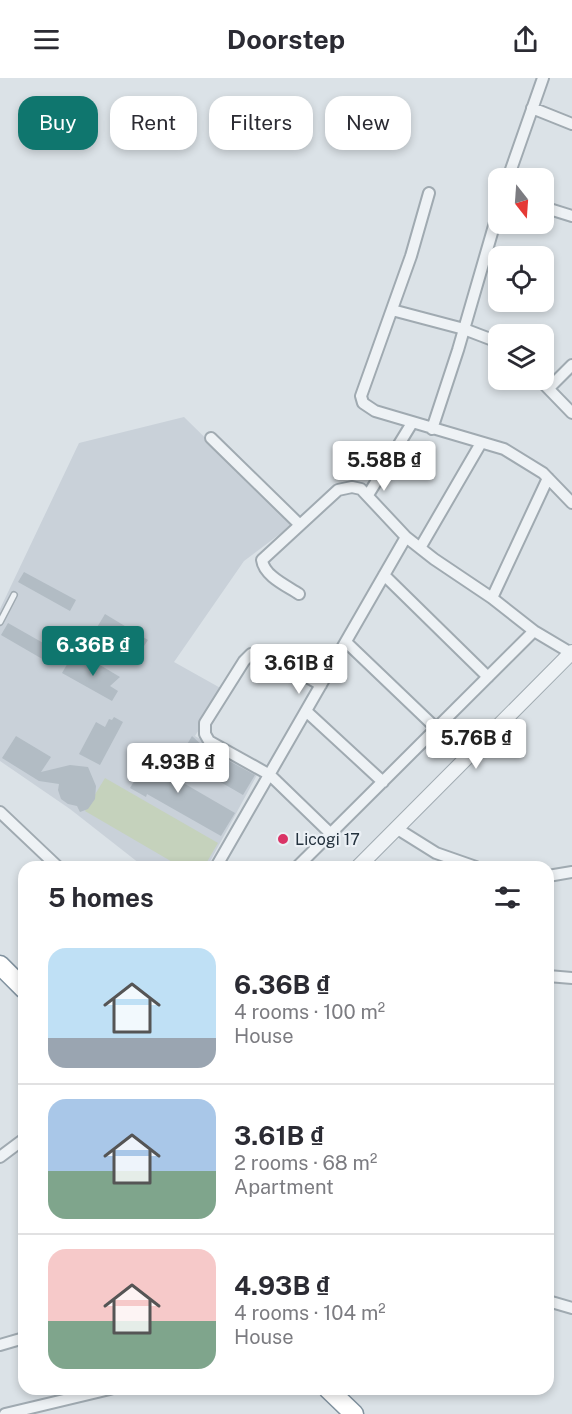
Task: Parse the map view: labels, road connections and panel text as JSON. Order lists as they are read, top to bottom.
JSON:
{
  "places": ["Licogi 17"],
  "north": "bottom",
  "page": {
    "header": "Doorstep",
    "chip": [
      "Buy",
      "Rent",
      "Filters",
      "New"
    ],
    "price": [
      "5.58B ₫",
      "6.36B ₫",
      "3.61B ₫",
      "5.76B ₫",
      "4.93B ₫"
    ],
    "heading": "5 homes",
    "list": [
      {
        "name": "6.36B ₫",
        "note": "4 rooms · 100 m² · House"
      },
      {
        "name": "3.61B ₫",
        "note": "2 rooms · 68 m² · Apartment"
      },
      {
        "name": "4.93B ₫",
        "note": "4 rooms · 104 m² · House"
      }
    ]
  }
}
